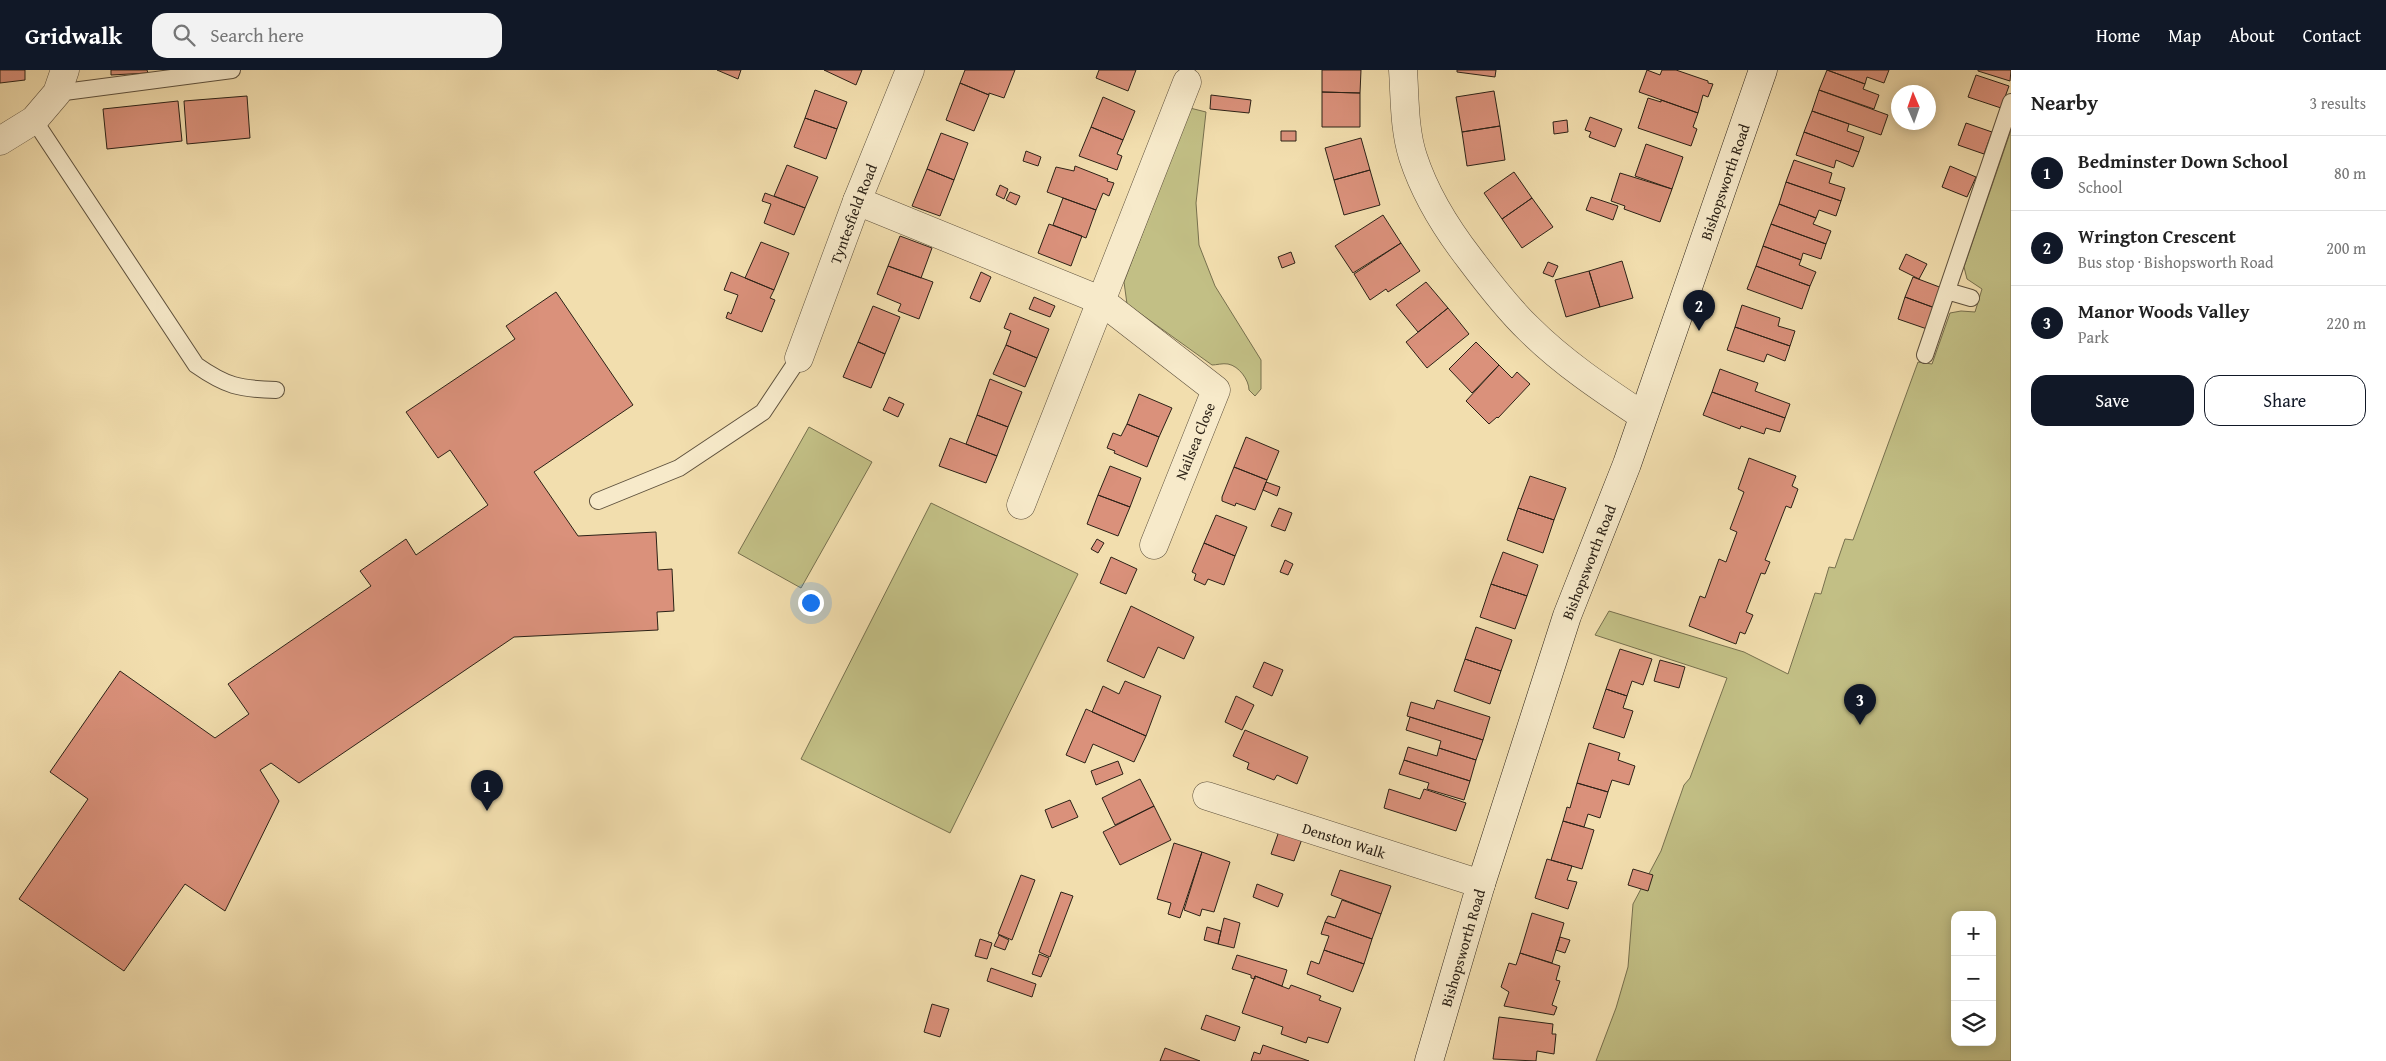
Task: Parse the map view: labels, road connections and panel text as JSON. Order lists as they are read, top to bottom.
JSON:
{
  "streets": {
    "street": [
      "Bishopsworth Road",
      "Tyntesfield Road",
      "Nailsea Close",
      "Denston Walk"
    ]
  },
  "crossings": [
    ["Bishopsworth Road", "Denston Walk"],
    ["Tyntesfield Road", "Nailsea Close"]
  ],
  "north": "top",
  "page": {
    "header": "Gridwalk",
    "search": "Search here",
    "nav": [
      "Home",
      "Map",
      "About",
      "Contact"
    ],
    "heading": ["Nearby", "3 results"],
    "list": [
      {
        "mark": "1",
        "name": "Bedminster Down School",
        "note": "School",
        "value": "80 m"
      },
      {
        "mark": "2",
        "name": "Wrington Crescent",
        "note": "Bus stop · Bishopsworth Road",
        "value": "200 m"
      },
      {
        "mark": "3",
        "name": "Manor Woods Valley",
        "note": "Park",
        "value": "220 m"
      }
    ],
    "pins": ["2", "3", "1"],
    "buttons": ["Save", "Share"],
    "map_buttons": ["+", "−"]
  }
}
